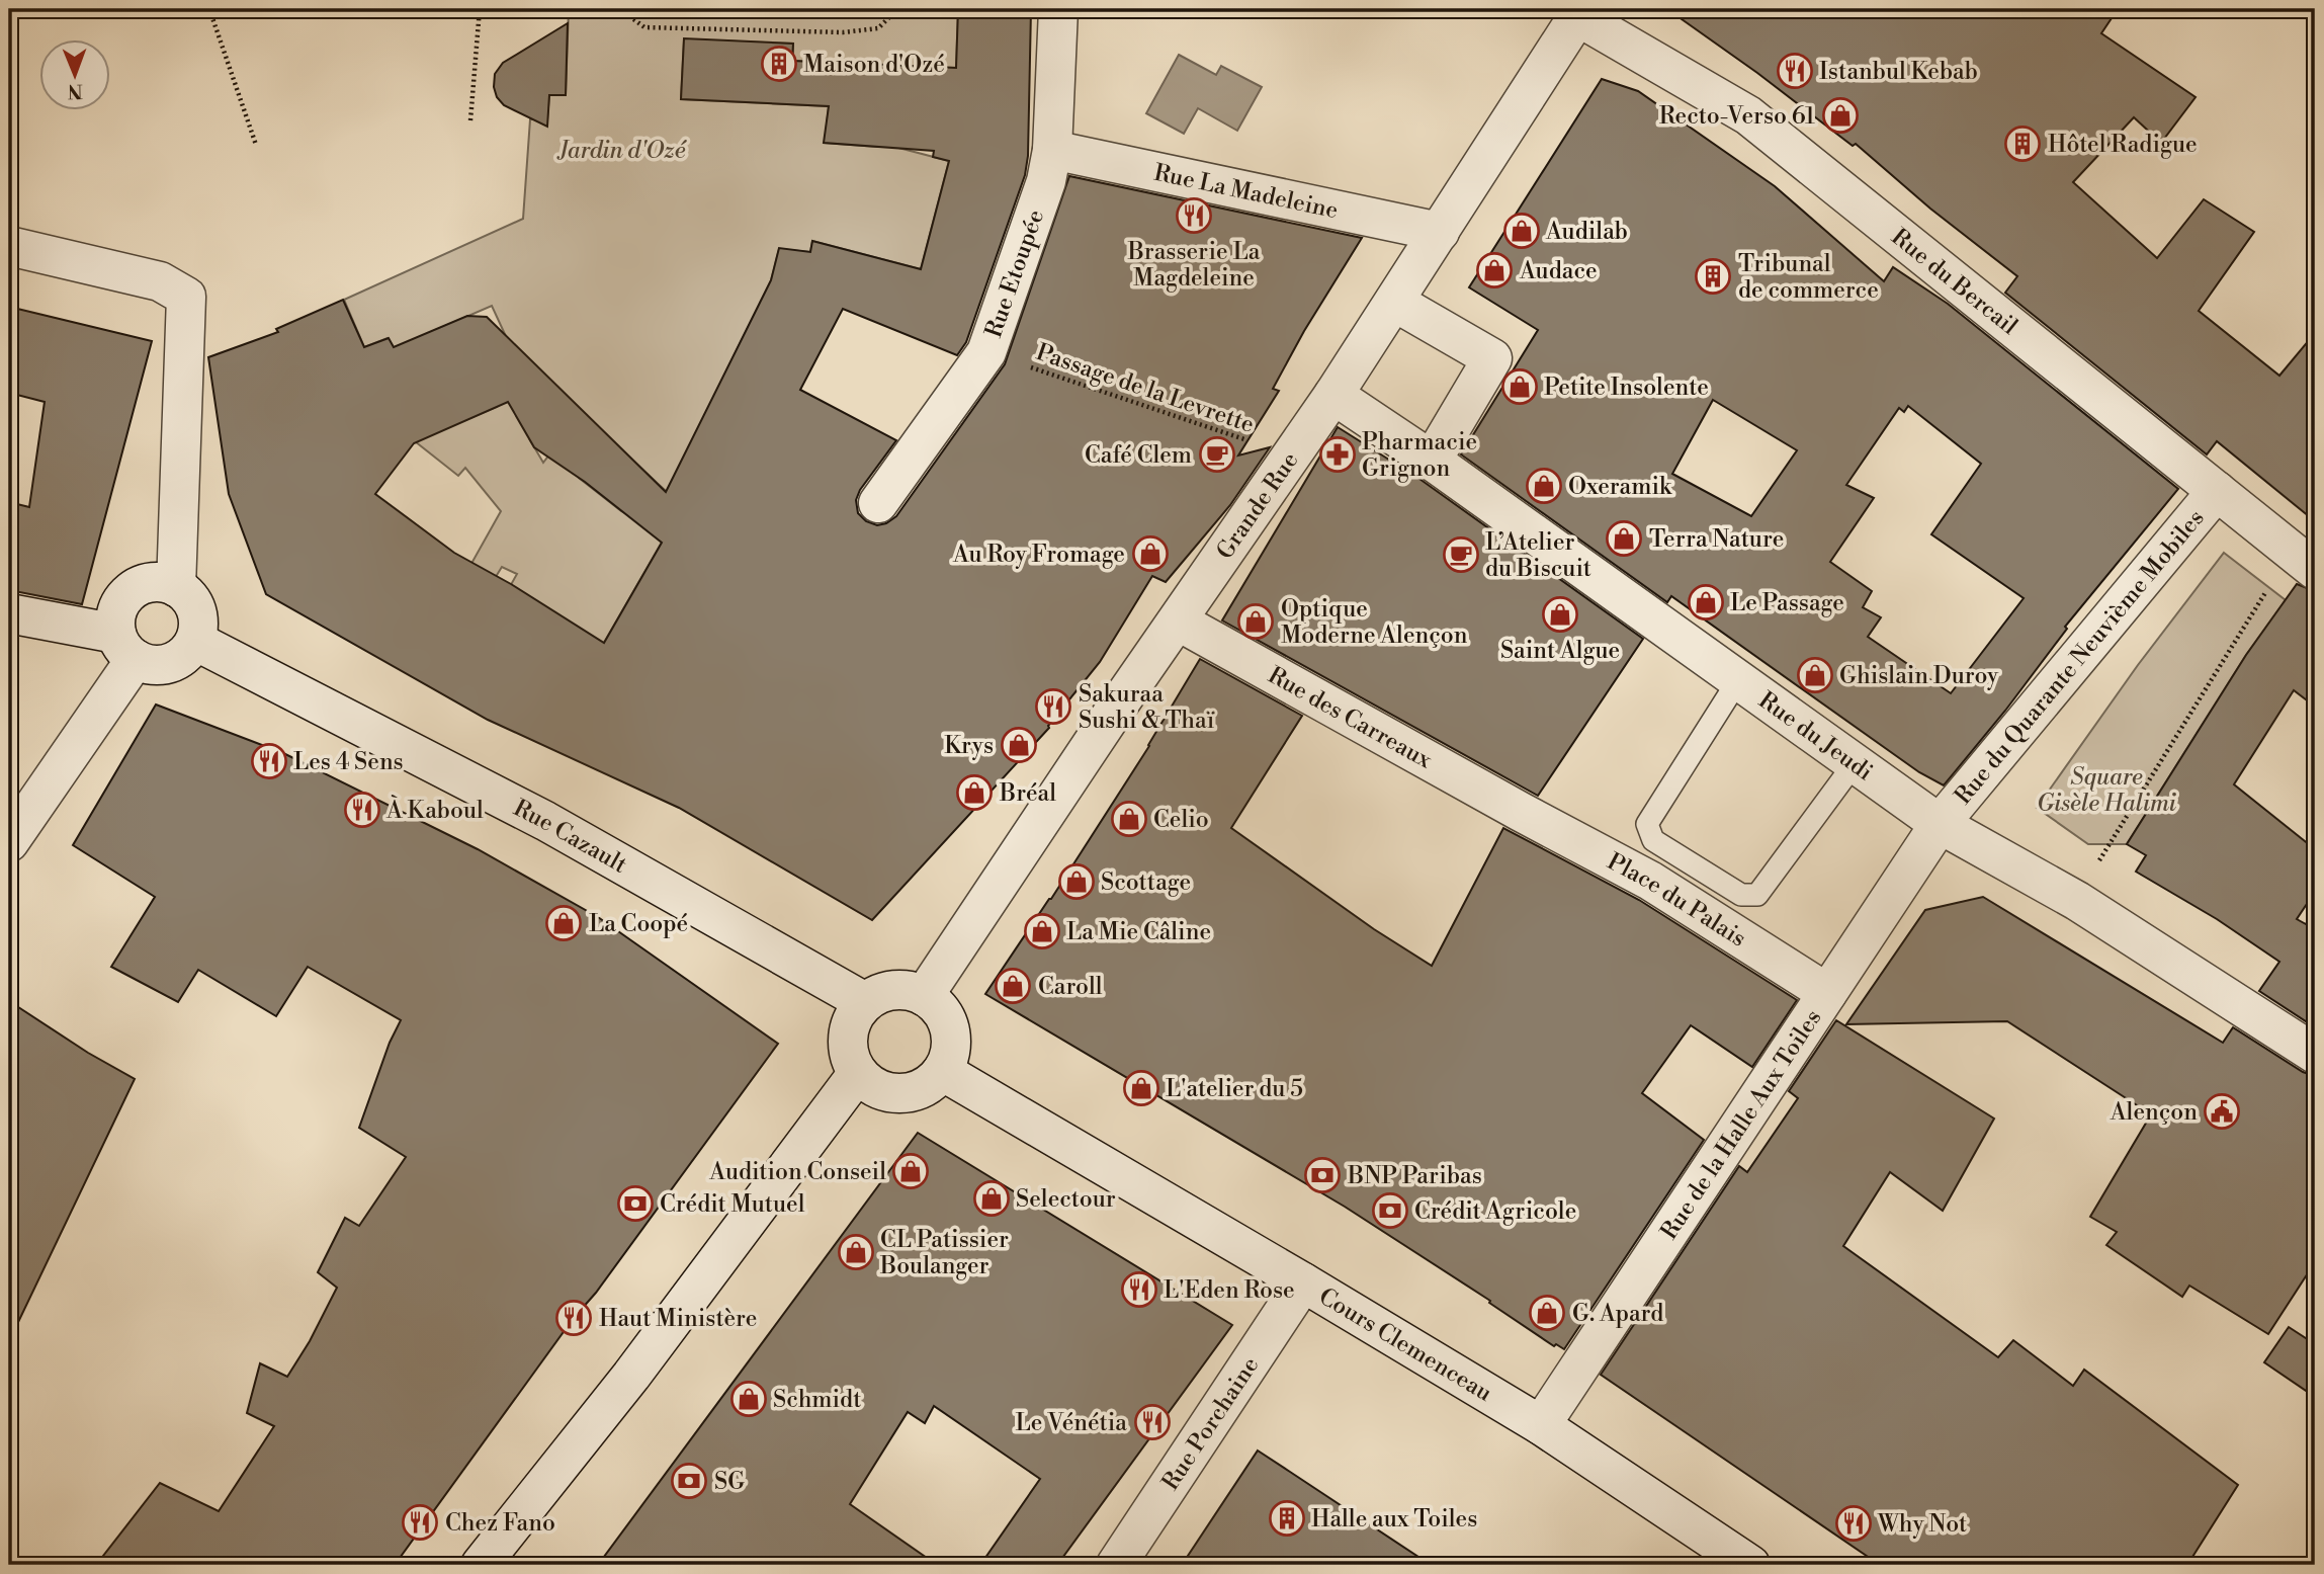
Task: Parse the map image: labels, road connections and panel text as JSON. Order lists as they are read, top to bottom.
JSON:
{
  "streets": {
    "street": [
      "Rue La Madeleine",
      "Rue Etoupée",
      "Rue du Bercail",
      "Grande Rue",
      "Rue du Quarante Neuvième Mobiles",
      "Rue des Carreaux",
      "Rue du Jeudi",
      "Rue Cazault",
      "Place du Palais",
      "Rue de la Halle Aux Toiles",
      "Cours Clemenceau",
      "Rue Porchaine"
    ],
    "path": ["Passage de la Levrette"]
  },
  "crossings": [
    ["Rue La Madeleine", "Rue Etoupée"],
    ["Rue La Madeleine", "Grande Rue"],
    ["Rue Etoupée", "Passage de la Levrette"],
    ["Rue du Bercail", "Grande Rue"],
    ["Rue du Bercail", "Rue du Quarante Neuvième Mobiles"],
    ["Passage de la Levrette", "Grande Rue"],
    ["Grande Rue", "Rue des Carreaux"],
    ["Grande Rue", "Rue du Jeudi"],
    ["Grande Rue", "Rue Cazault"],
    ["Grande Rue", "Cours Clemenceau"],
    ["Rue du Quarante Neuvième Mobiles", "Rue du Jeudi"],
    ["Rue du Quarante Neuvième Mobiles", "Rue de la Halle Aux Toiles"],
    ["Rue des Carreaux", "Place du Palais"],
    ["Rue du Jeudi", "Rue de la Halle Aux Toiles"],
    ["Rue Cazault", "Cours Clemenceau"],
    ["Place du Palais", "Rue de la Halle Aux Toiles"],
    ["Rue de la Halle Aux Toiles", "Cours Clemenceau"],
    ["Cours Clemenceau", "Rue Porchaine"]
  ],
  "parks": ["Jardin d'Ozé", "Square Gisèle Halimi"],
  "places": {
    "building": [
      "Maison d'Ozé",
      "Hôtel Radigue",
      "Tribunal de commerce",
      "Halle aux Toiles"
    ],
    "restaurant": [
      "Istanbul Kebab",
      "Brasserie La Magdeleine",
      "Sakuraa Sushi & Thaï",
      "Les 4 Sens",
      "À Kaboul",
      "L'Eden Rose",
      "Haut Ministère",
      "Le Vénétia",
      "Chez Fano",
      "Why Not"
    ],
    "shop": [
      "Recto-Verso 61",
      "Audilab",
      "Audace",
      "Petite Insolente",
      "Oxeramik",
      "Terra Nature",
      "Au Roy Fromage",
      "Le Passage",
      "Saint Algue",
      "Optique Moderne Alençon",
      "Ghislain Duroy",
      "Krys",
      "Bréal",
      "Celio",
      "Scottage",
      "La Coopé",
      "La Mie Câline",
      "Caroll",
      "L'atelier du 5",
      "Audition Conseil",
      "Selectour",
      "CL Patissier Boulanger",
      "G. Apard",
      "Schmidt"
    ],
    "cafe": ["Café Clem", "L’Atelier du Biscuit"],
    "pharmacy": ["Pharmacie Grignon"],
    "public building": ["Alençon"],
    "bank": [
      "BNP Paribas",
      "Crédit Mutuel",
      "Crédit Agricole",
      "SG"
    ]
  },
  "north": "bottom"
}
